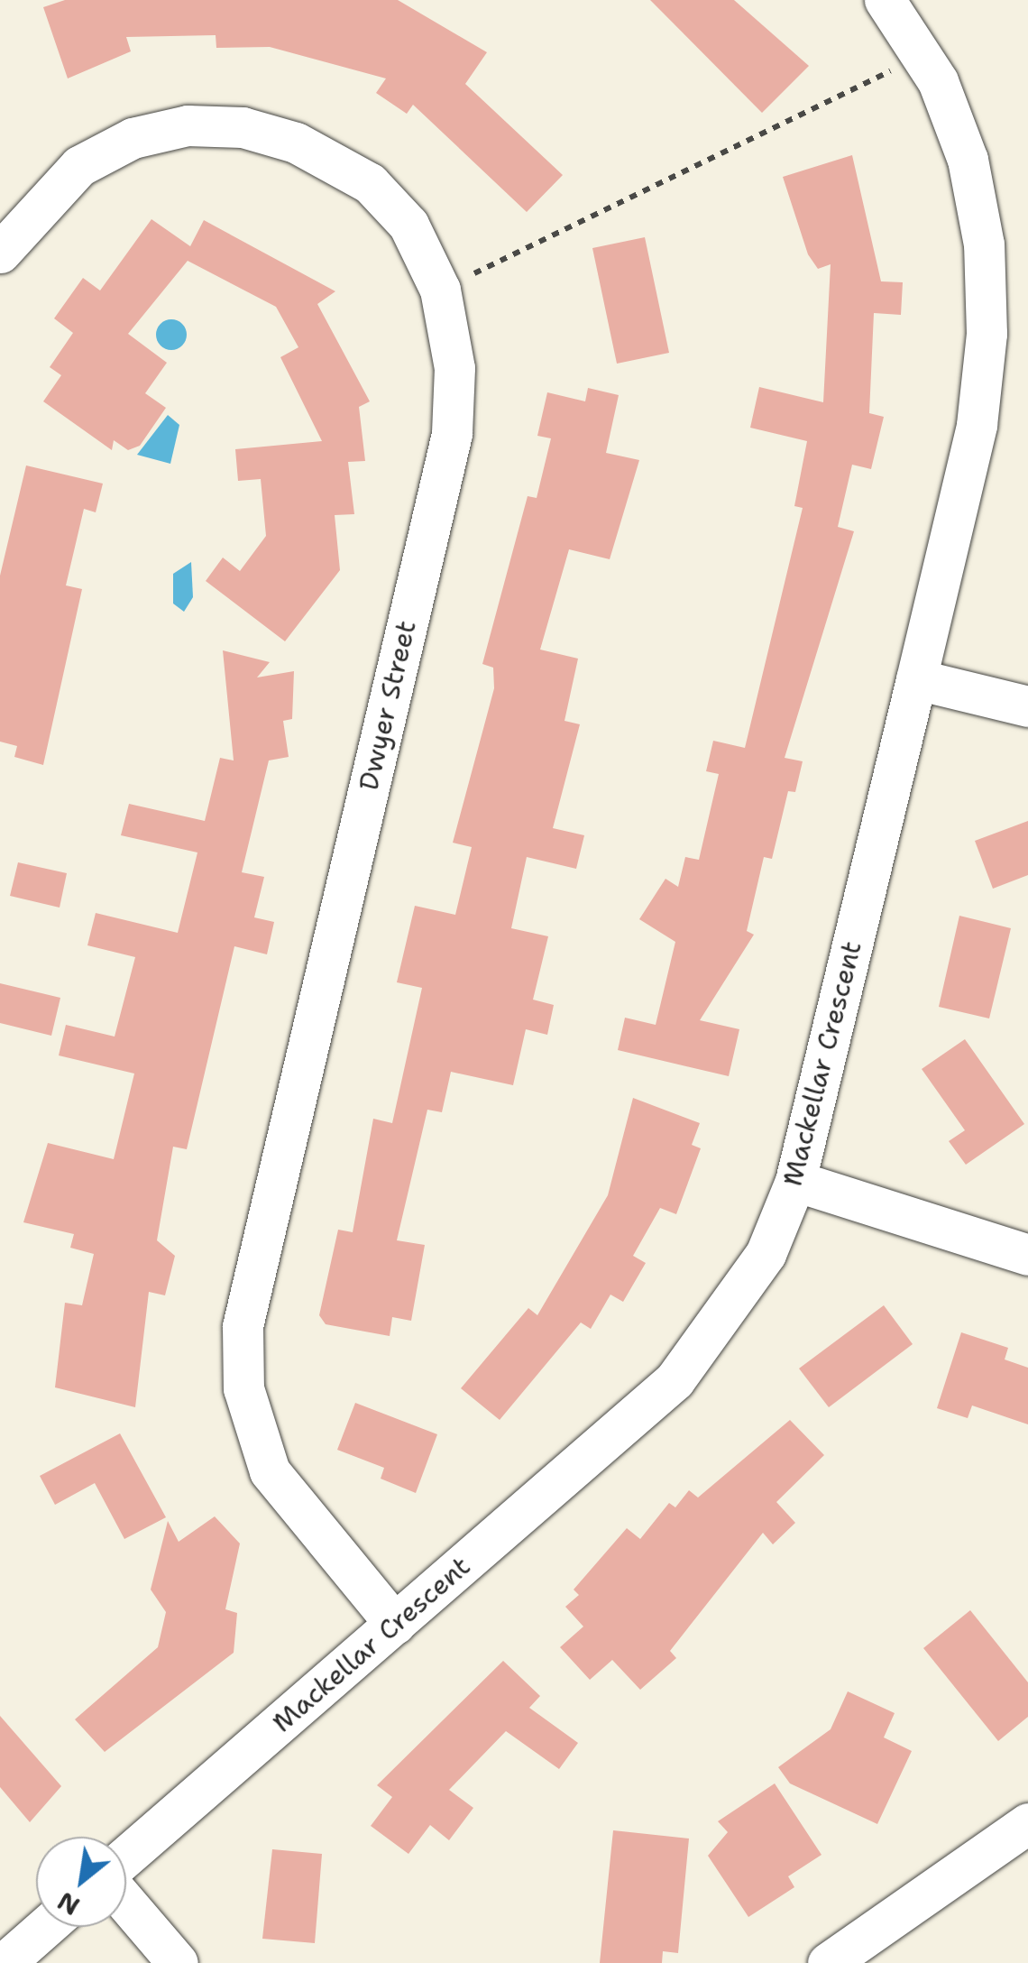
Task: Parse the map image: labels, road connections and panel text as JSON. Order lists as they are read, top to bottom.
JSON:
{
  "streets": {
    "street": ["Dwyer Street", "Mackellar Crescent"]
  },
  "crossings": [
    ["Dwyer Street", "Mackellar Crescent"]
  ],
  "north": "bottom left"
}
